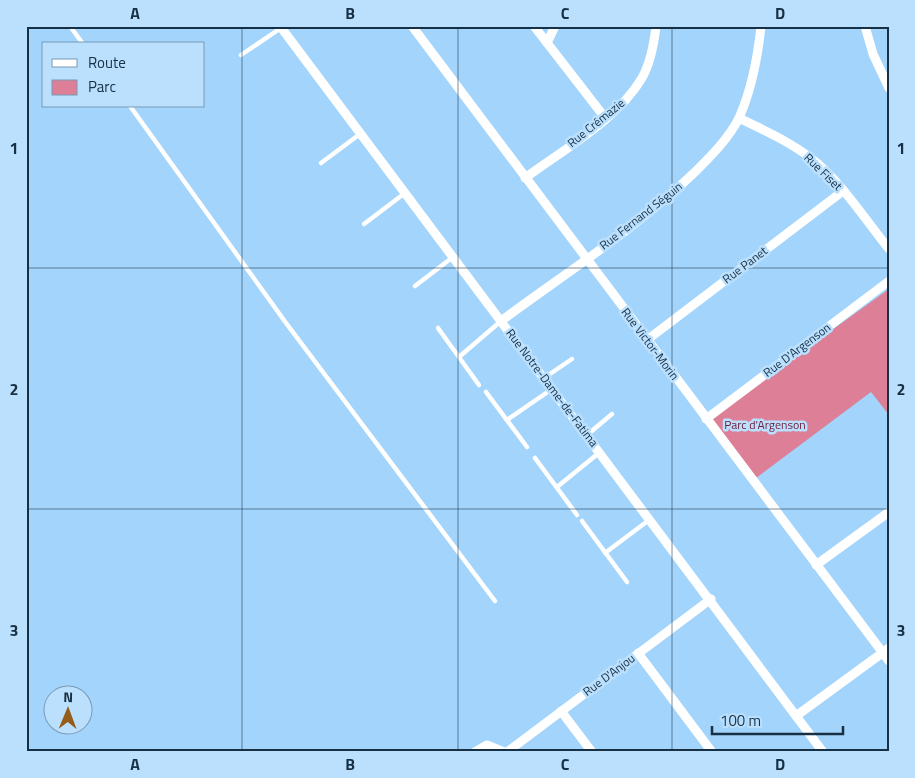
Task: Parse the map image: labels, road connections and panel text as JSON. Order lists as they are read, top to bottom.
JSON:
{
  "streets": {
    "street": [
      "Rue Crémazie",
      "Rue Fiset",
      "Rue Fernand Séguin",
      "Rue Panet",
      "Rue Victor-Morin",
      "Rue D'Argenson",
      "Rue Notre-Dame-de-Fatima",
      "Rue D'Anjou"
    ]
  },
  "crossings": [
    ["Rue Crémazie", "Rue Victor-Morin"],
    ["Rue Fiset", "Rue Fernand Séguin"],
    ["Rue Fiset", "Rue Panet"],
    ["Rue Fernand Séguin", "Rue Victor-Morin"],
    ["Rue Fernand Séguin", "Rue Notre-Dame-de-Fatima"],
    ["Rue Panet", "Rue Victor-Morin"],
    ["Rue Victor-Morin", "Rue D'Argenson"],
    ["Rue Notre-Dame-de-Fatima", "Rue D'Anjou"]
  ],
  "parks": ["Parc d'Argenson"],
  "legend": ["Route", "Parc"],
  "scale_bar": "100 m",
  "north": "top",
  "grid": {
    "columns": [
      "A",
      "B",
      "C",
      "D"
    ],
    "rows": ["1", "2", "3"]
  }
}
